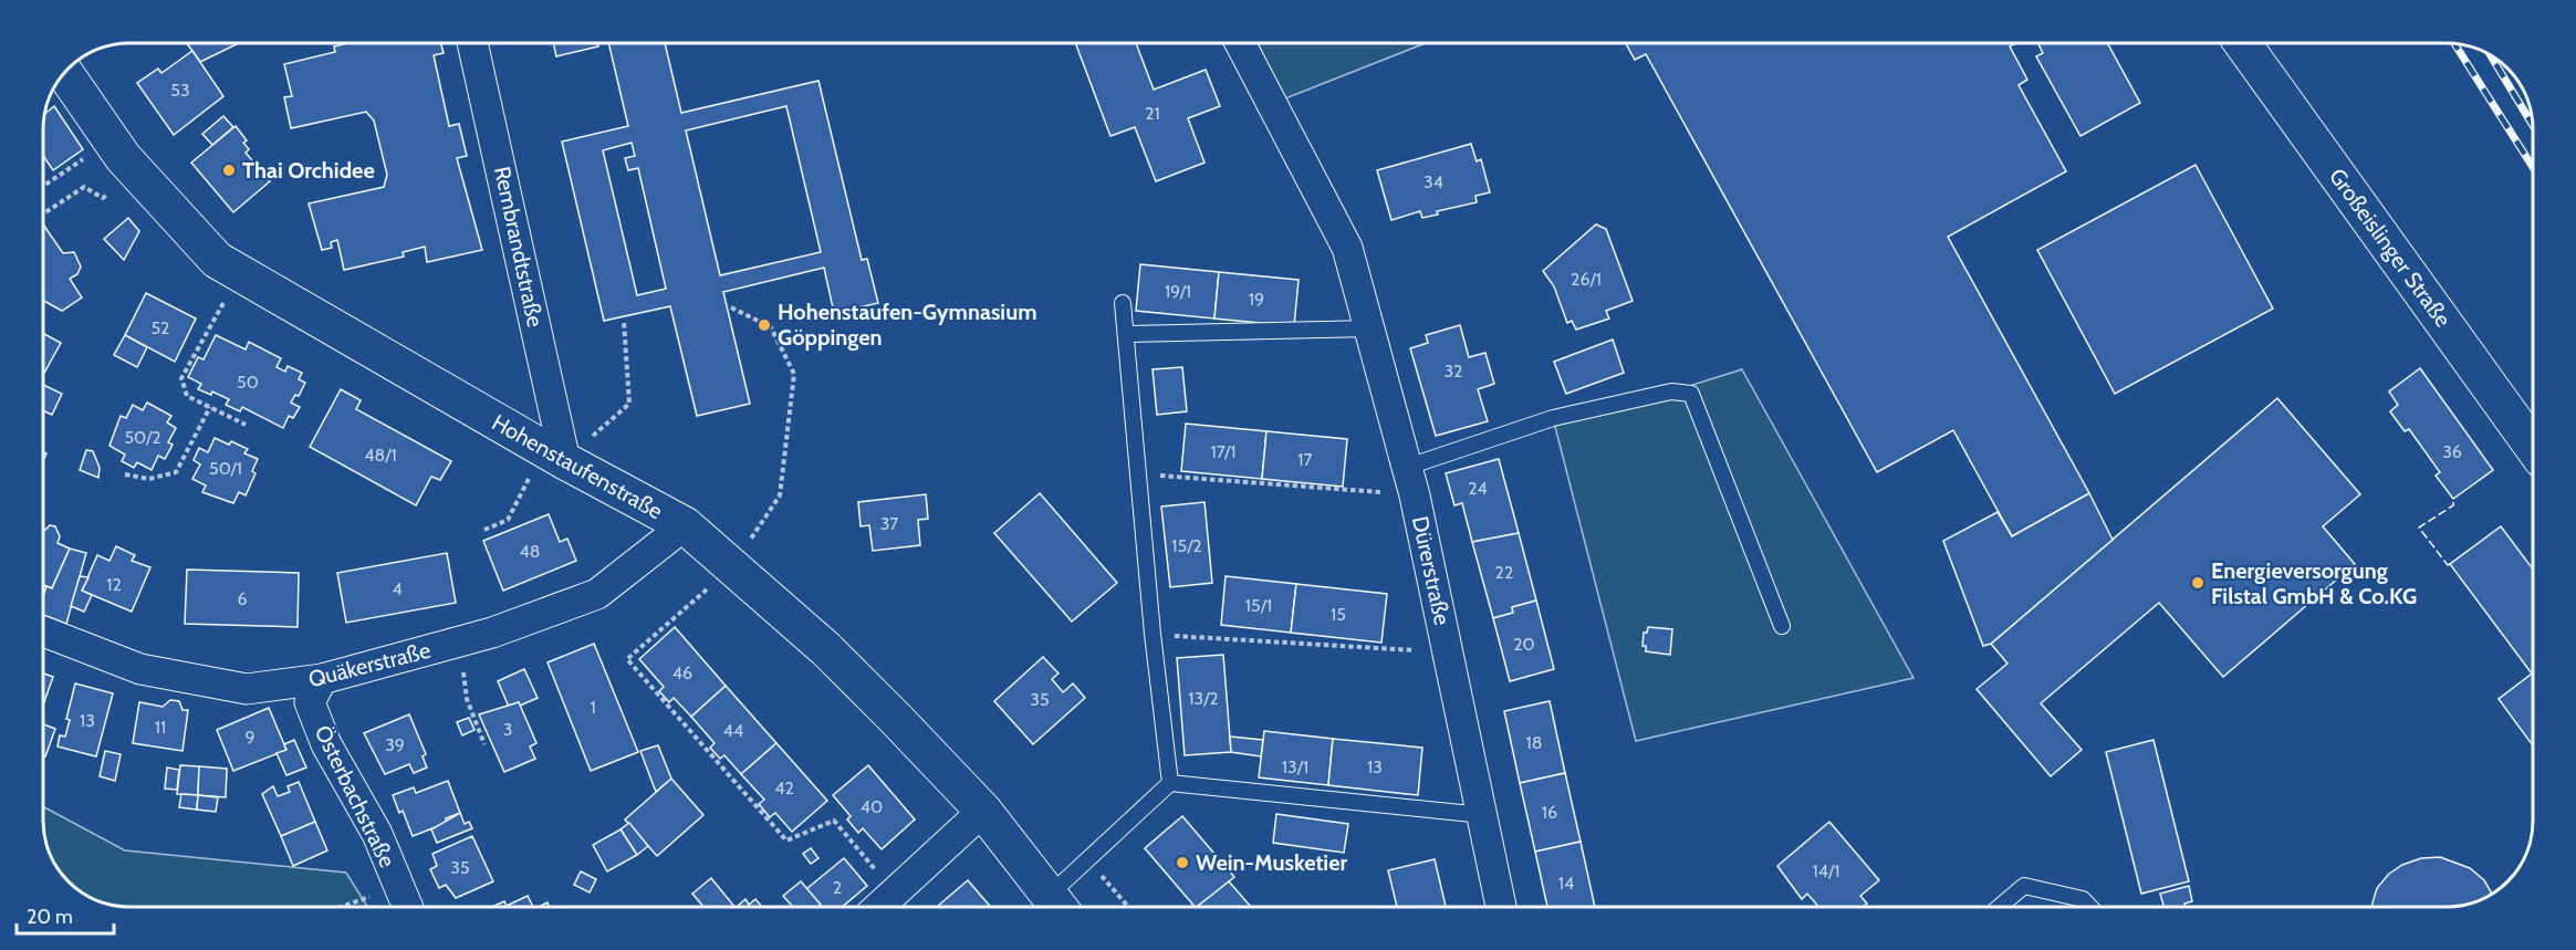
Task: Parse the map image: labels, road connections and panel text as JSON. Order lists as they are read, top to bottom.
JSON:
{
  "streets": {
    "main road": ["Großeislinger Straße", "Hohenstaufenstraße"],
    "street": [
      "Rembrandtstraße",
      "Dürerstraße",
      "Quäkerstraße",
      "Österbachstraße"
    ]
  },
  "crossings": [
    ["Rembrandtstraße", "Hohenstaufenstraße"],
    ["Hohenstaufenstraße", "Quäkerstraße"],
    ["Quäkerstraße", "Österbachstraße"]
  ],
  "places": [
    "Thai Orchidee",
    "Hohenstaufen-Gymnasium Göppingen",
    "Energieversorgung Filstal GmbH & Co.KG",
    "Wein-Musketier"
  ],
  "house_numbers": [
    "53",
    "21",
    "34",
    "26/1",
    "19/1",
    "19",
    "52",
    "32",
    "50",
    "50/2",
    "17/1",
    "36",
    "48/1",
    "17",
    "50/1",
    "24",
    "37",
    "15/2",
    "48",
    "22",
    "12",
    "4",
    "6",
    "15/1",
    "15",
    "20",
    "46",
    "13/2",
    "35",
    "1",
    "13",
    "11",
    "3",
    "44",
    "9",
    "18",
    "39",
    "13/1",
    "13",
    "42",
    "40",
    "16",
    "35",
    "14/1",
    "14",
    "2"
  ],
  "scale_bar": "20 m"
}
